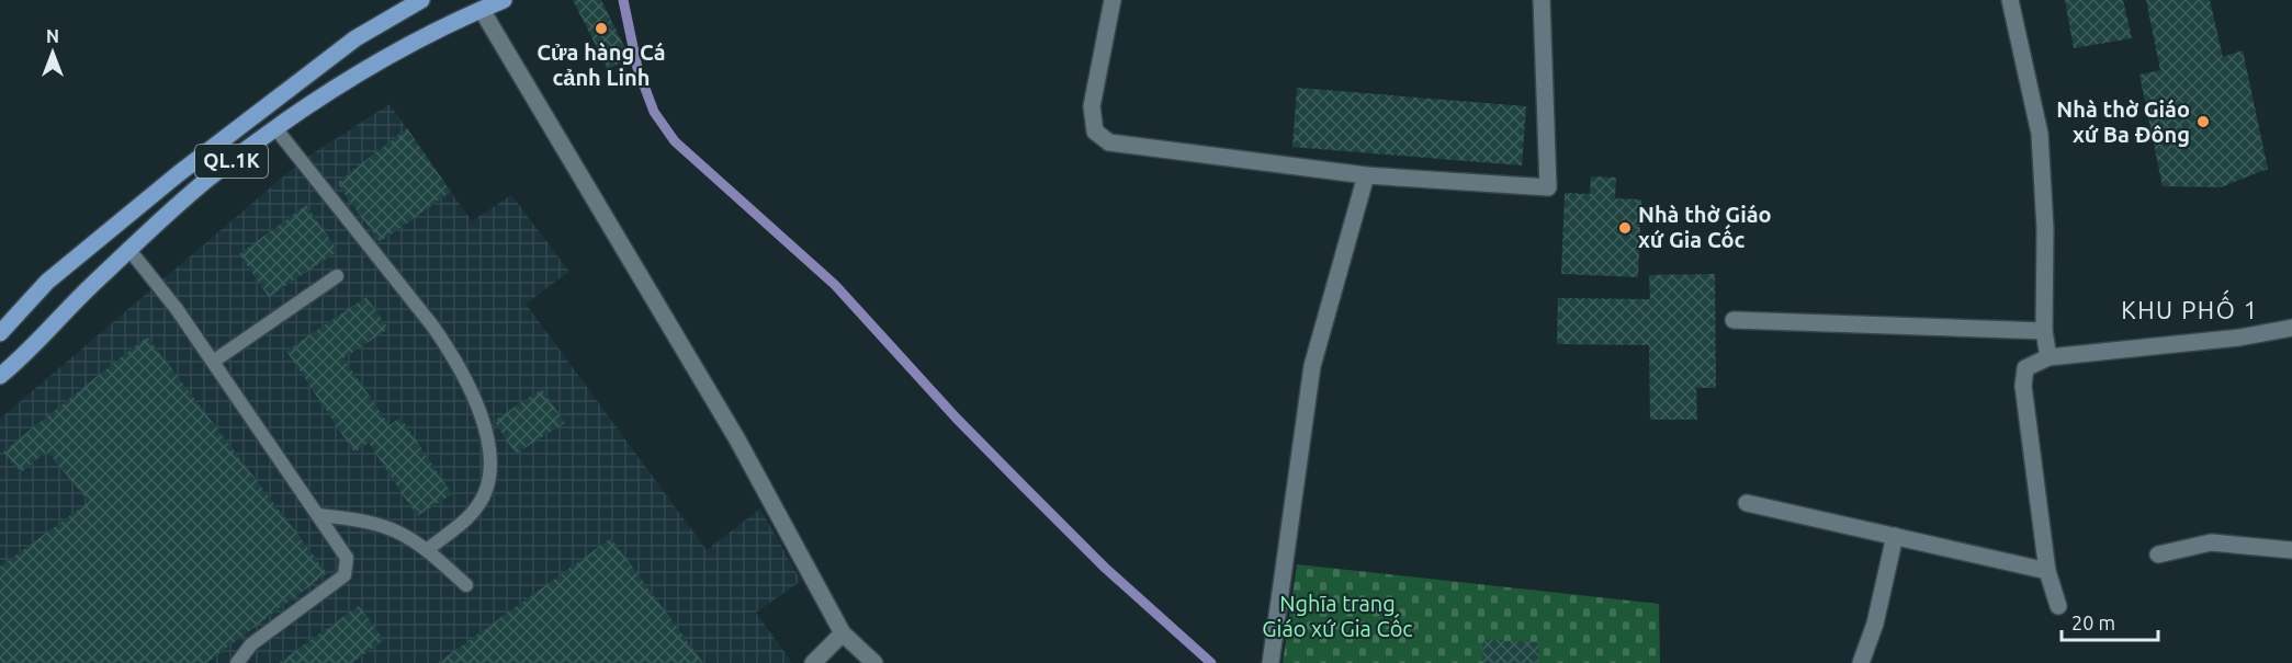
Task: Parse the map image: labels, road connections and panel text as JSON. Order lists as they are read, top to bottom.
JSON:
{
  "streets": {
    "main road": ["QL.1K"]
  },
  "districts": ["KHU PHỐ 1"],
  "parks": ["Nghĩa trang Giáo xứ Gia Cốc"],
  "places": ["Cửa hàng Cá cảnh Linh", "Nhà thờ Giáo xứ Ba Đông", "Nhà thờ Giáo xứ Gia Cốc"],
  "scale_bar": "20 m",
  "north": "top"
}
